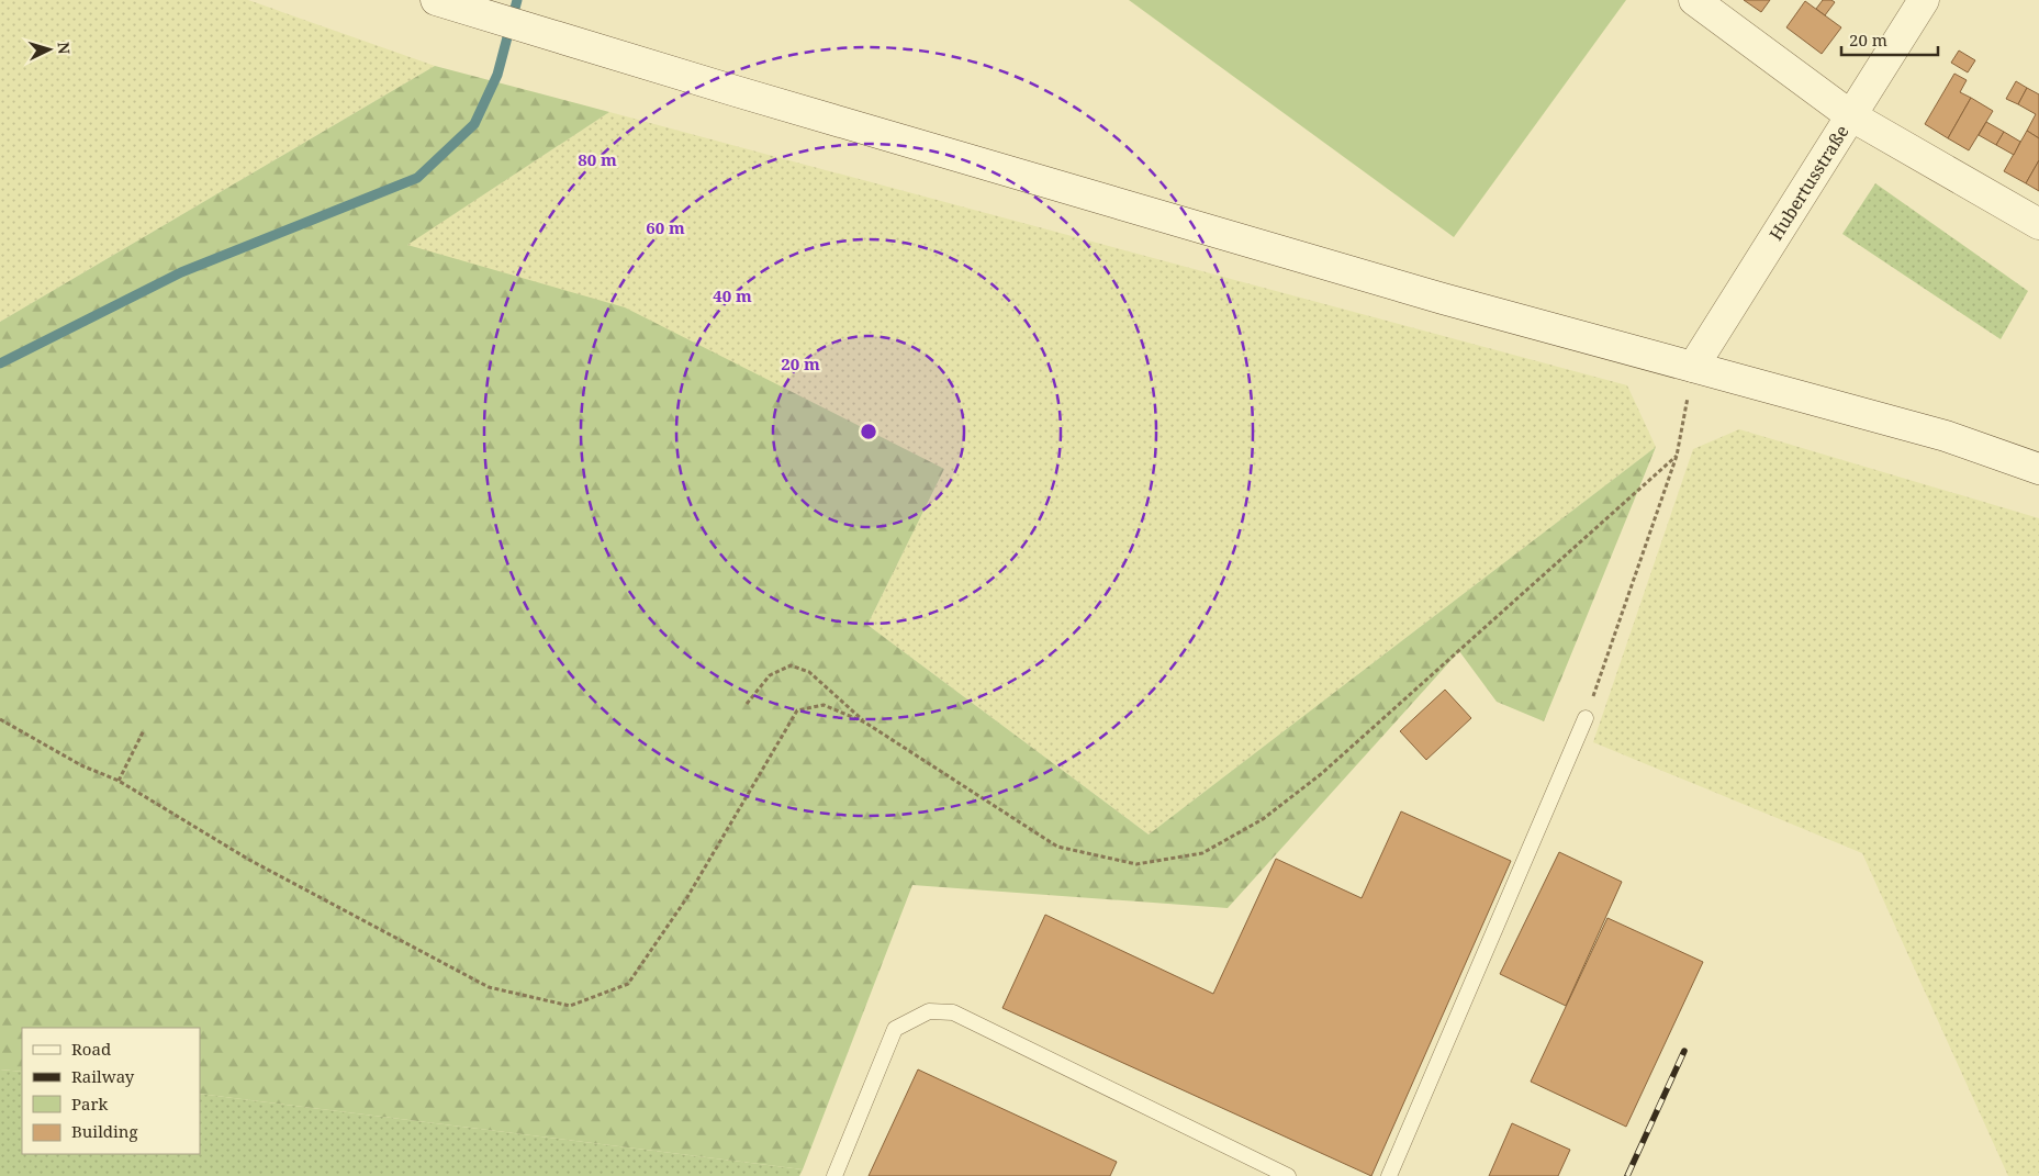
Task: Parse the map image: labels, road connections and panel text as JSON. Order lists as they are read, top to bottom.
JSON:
{
  "streets": {
    "main road": ["Hubertusstraße"]
  },
  "legend": [
    "Road",
    "Railway",
    "Park",
    "Building"
  ],
  "scale_bar": "20 m",
  "north": "right",
  "rings": [
    "80 m",
    "60 m",
    "40 m",
    "20 m"
  ]
}
